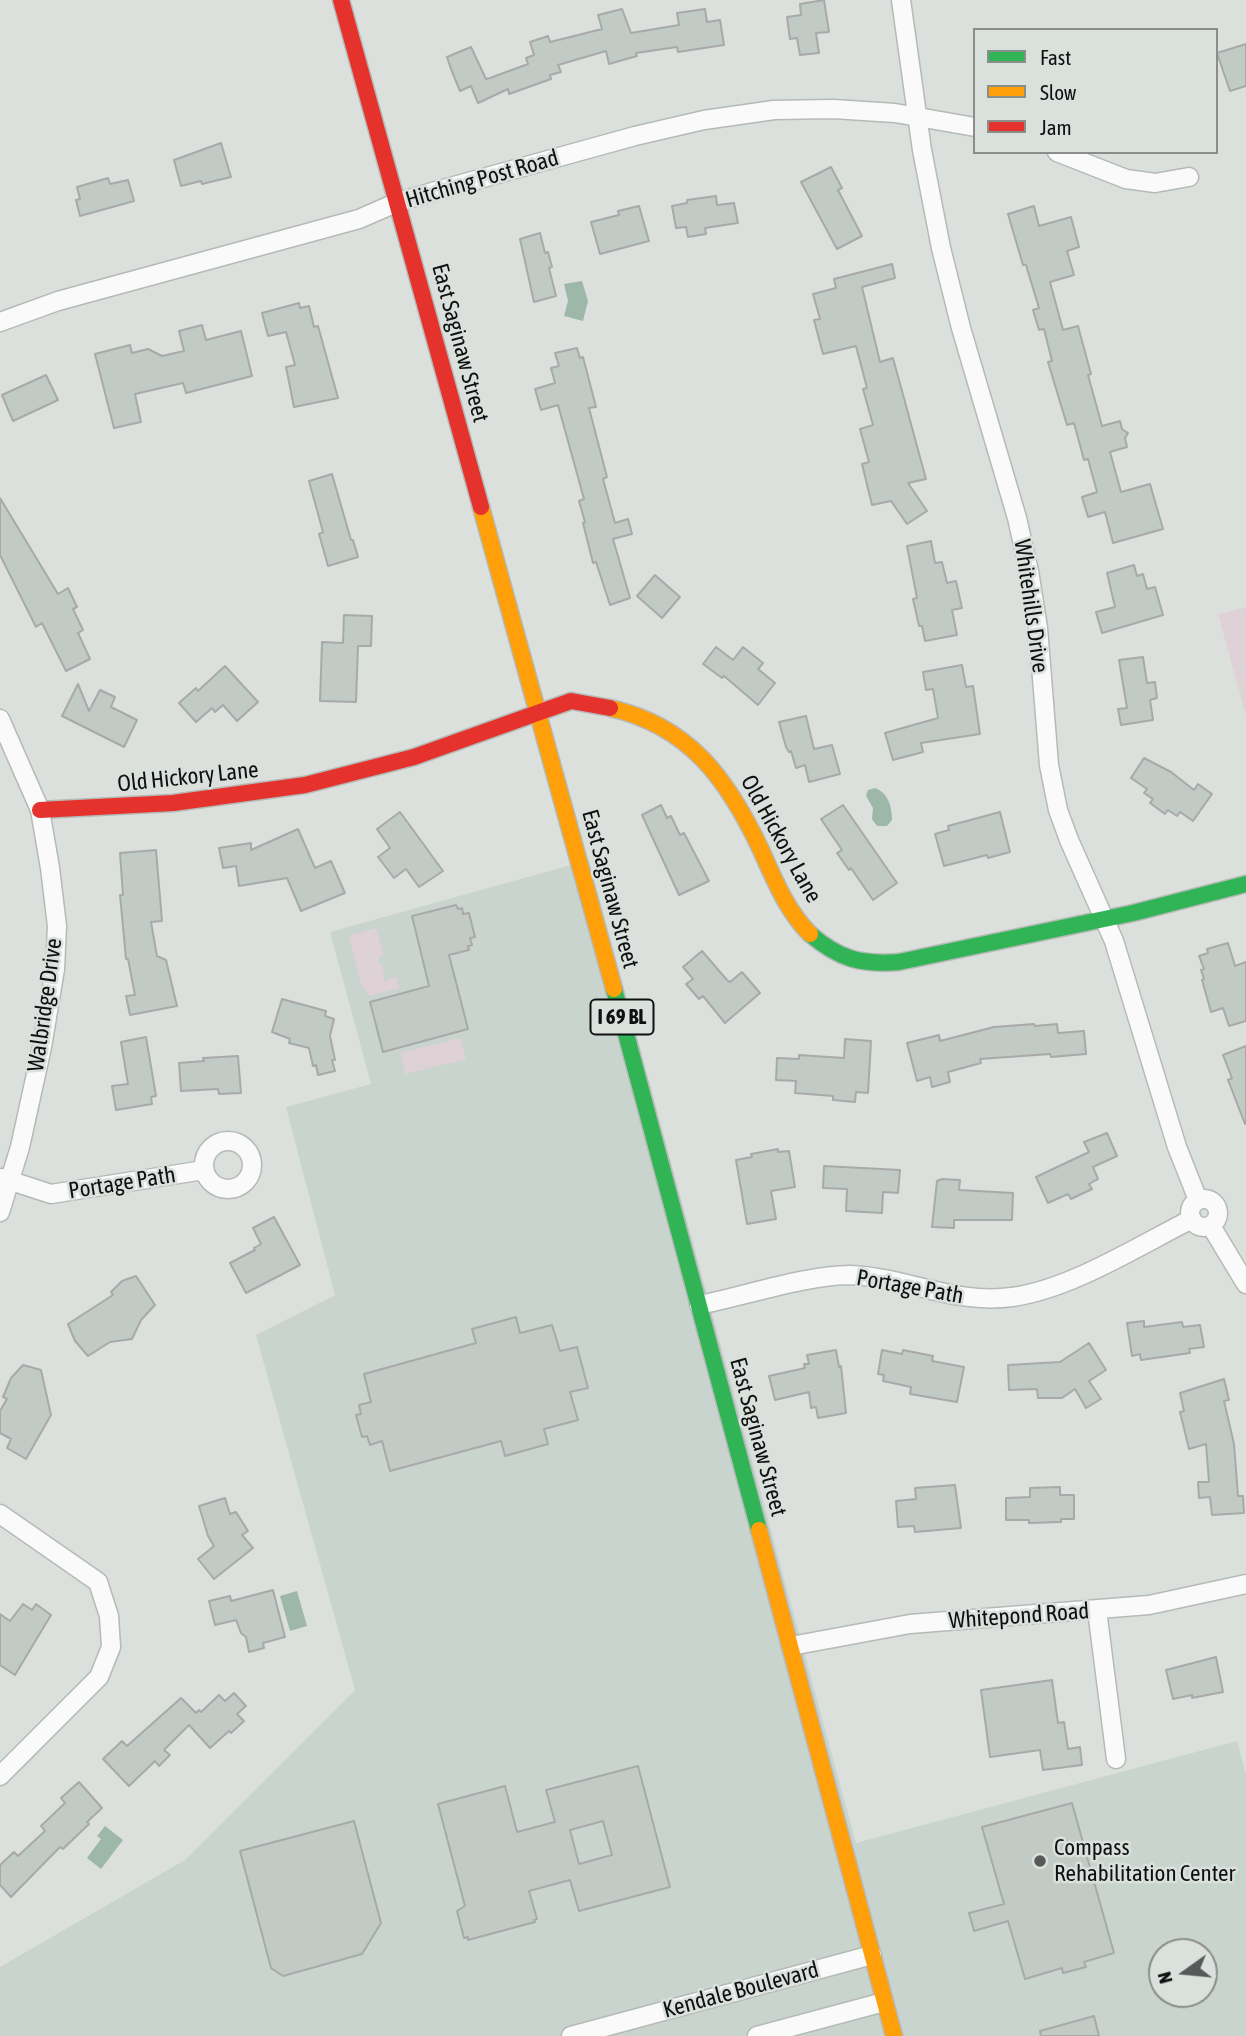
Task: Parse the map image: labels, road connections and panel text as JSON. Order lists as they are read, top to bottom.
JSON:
{
  "streets": {
    "main road": ["East Saginaw Street", "Old Hickory Lane", "I 69 BL"],
    "street": [
      "Hitching Post Road",
      "Whitehills Drive",
      "Walbridge Drive",
      "Portage Path",
      "Whitepond Road",
      "Kendale Boulevard"
    ]
  },
  "crossings": [
    ["Hitching Post Road", "East Saginaw Street"],
    ["Hitching Post Road", "Whitehills Drive"],
    ["East Saginaw Street", "Old Hickory Lane"],
    ["East Saginaw Street", "Portage Path"],
    ["East Saginaw Street", "Whitepond Road"],
    ["East Saginaw Street", "Kendale Boulevard"],
    ["Whitehills Drive", "Old Hickory Lane"],
    ["Whitehills Drive", "Portage Path"],
    ["Old Hickory Lane", "Walbridge Drive"],
    ["Walbridge Drive", "Portage Path"]
  ],
  "places": ["Compass Rehabilitation Center"],
  "legend": ["Fast", "Slow", "Jam"],
  "north": "left"
}
